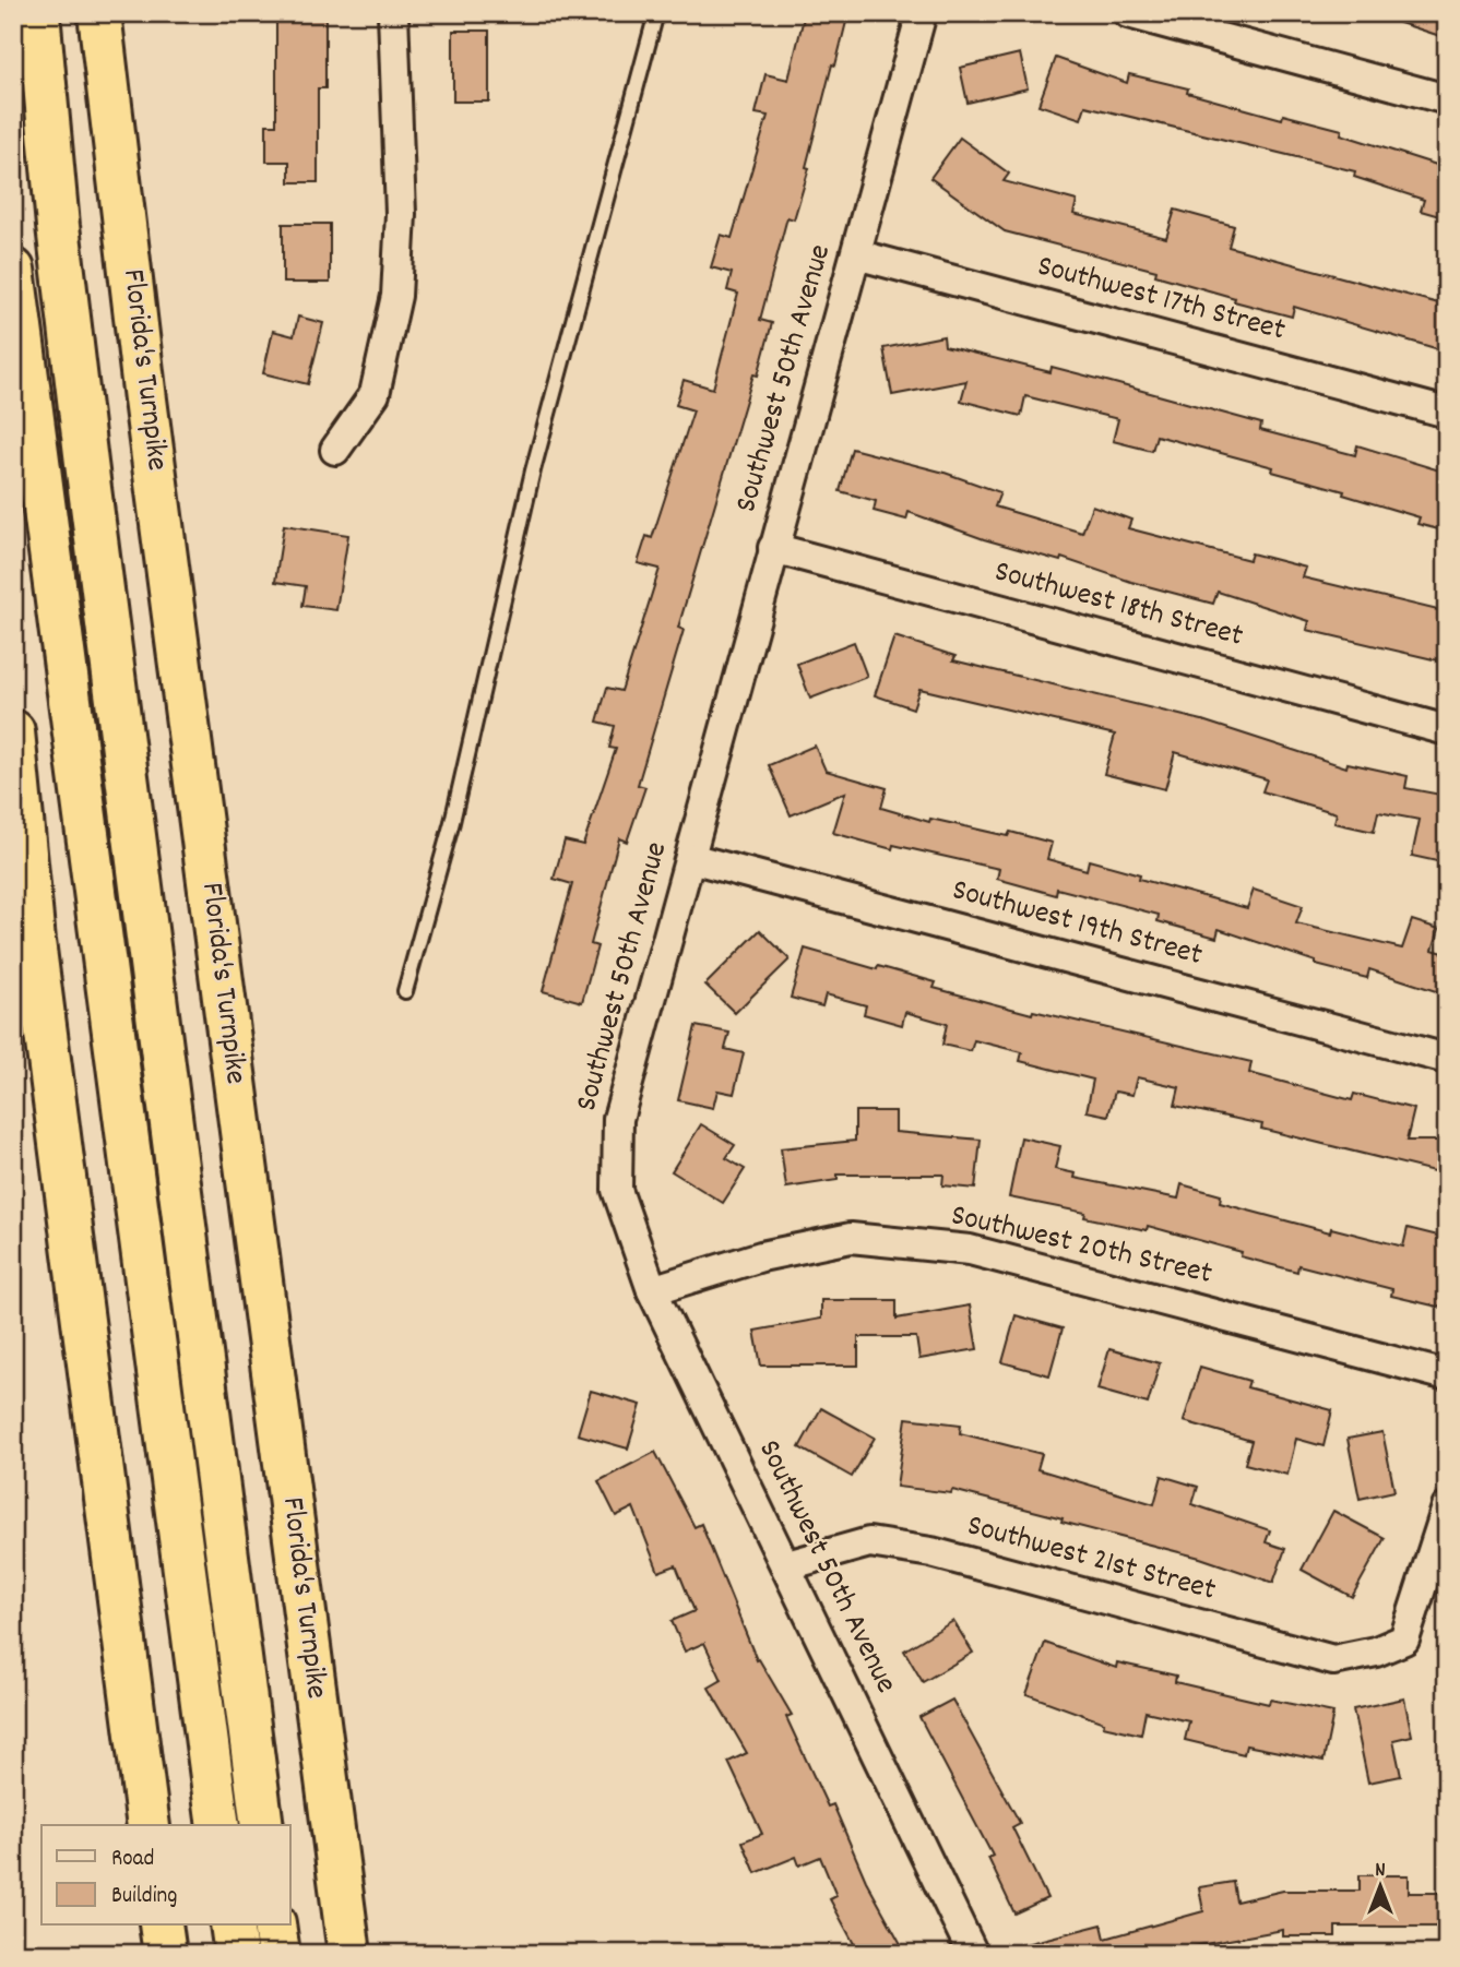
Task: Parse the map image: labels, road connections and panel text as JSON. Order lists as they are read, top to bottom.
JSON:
{
  "streets": {
    "highway": ["Florida's Turnpike"],
    "street": [
      "Southwest 17th Street",
      "Southwest 50th Avenue",
      "Southwest 18th Street",
      "Southwest 19th Street",
      "Southwest 20th Street",
      "Southwest 21st Street"
    ]
  },
  "crossings": [
    ["Southwest 17th Street", "Southwest 50th Avenue"],
    ["Southwest 50th Avenue", "Southwest 18th Street"],
    ["Southwest 50th Avenue", "Southwest 19th Street"],
    ["Southwest 50th Avenue", "Southwest 20th Street"],
    ["Southwest 50th Avenue", "Southwest 21st Street"]
  ],
  "legend": ["Road", "Building"],
  "north": "top"
}
